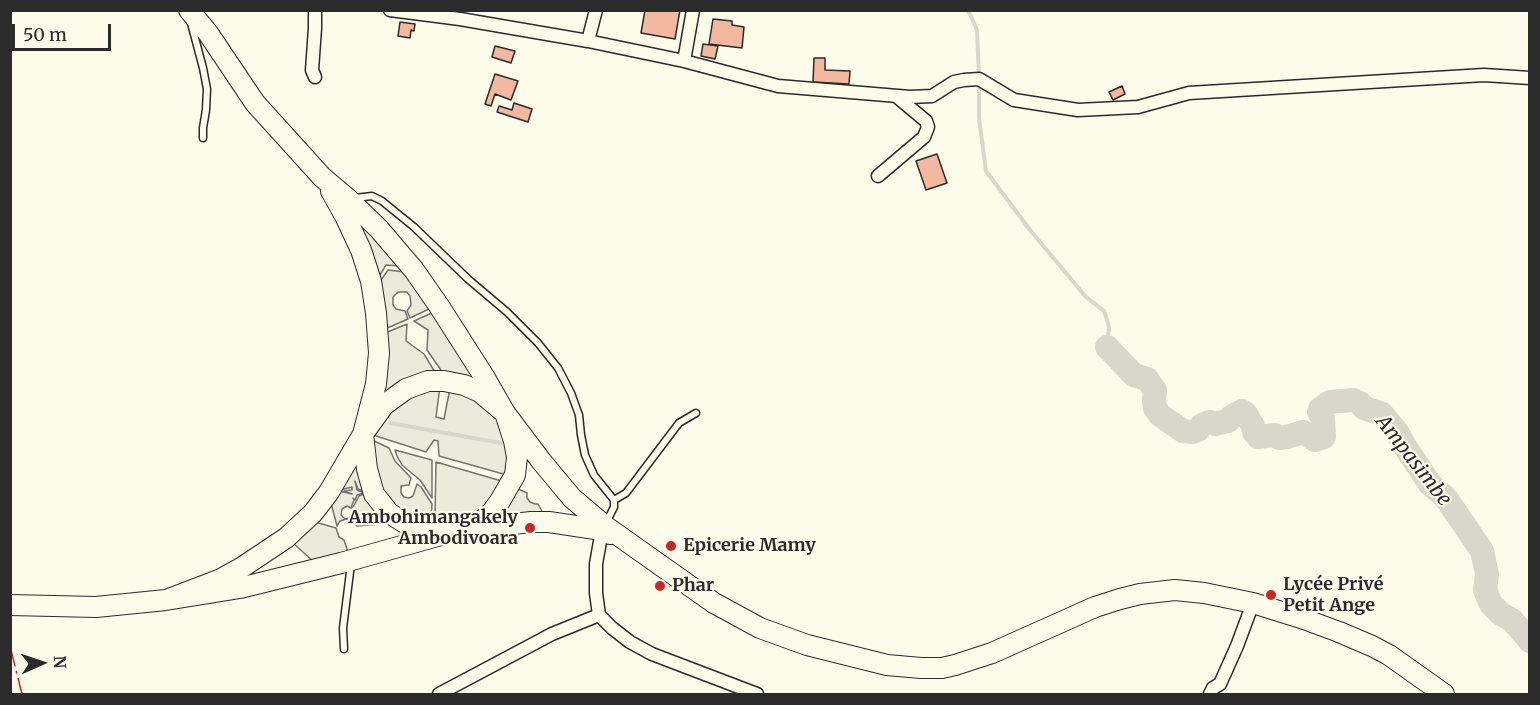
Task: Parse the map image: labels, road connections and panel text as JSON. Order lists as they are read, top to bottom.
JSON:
{
  "water": ["Ampasimbe"],
  "places": [
    "Ambohimangakely Ambodivoara",
    "Epicerie Mamy",
    "Phar",
    "Lycée Privé Petit Ange"
  ],
  "scale_bar": "50 m",
  "north": "right"
}
